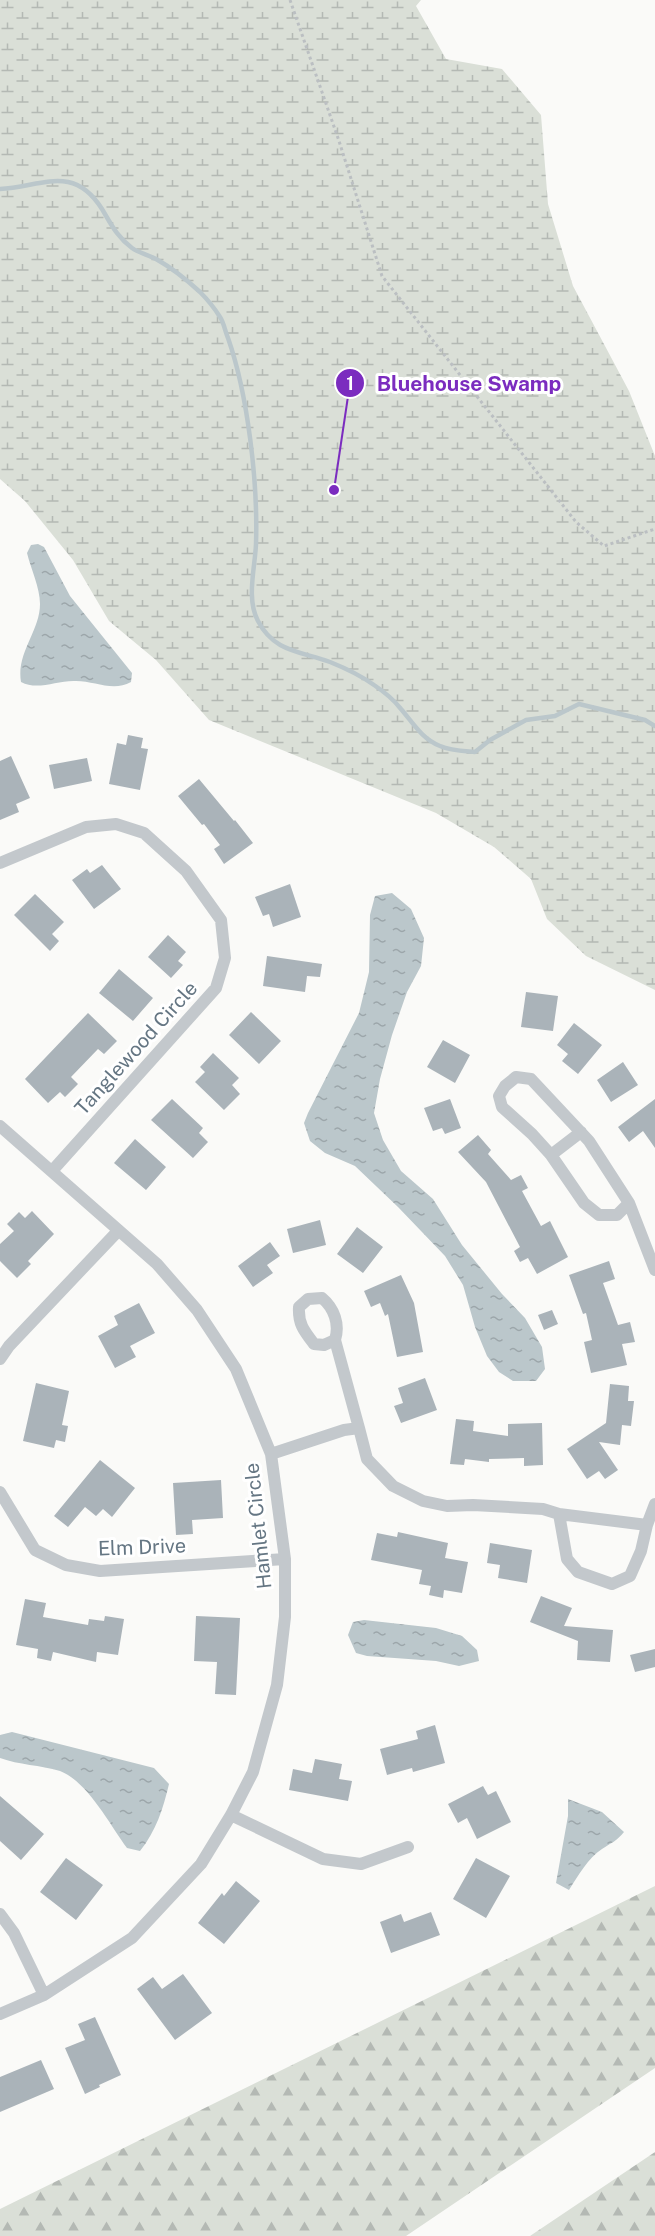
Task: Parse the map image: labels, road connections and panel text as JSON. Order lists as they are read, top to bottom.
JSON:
{
  "streets": {
    "street": ["Tanglewood Circle", "Hamlet Circle", "Elm Drive"]
  },
  "crossings": [
    ["Tanglewood Circle", "Hamlet Circle"],
    ["Hamlet Circle", "Elm Drive"]
  ],
  "places": ["Bluehouse Swamp"]
}
